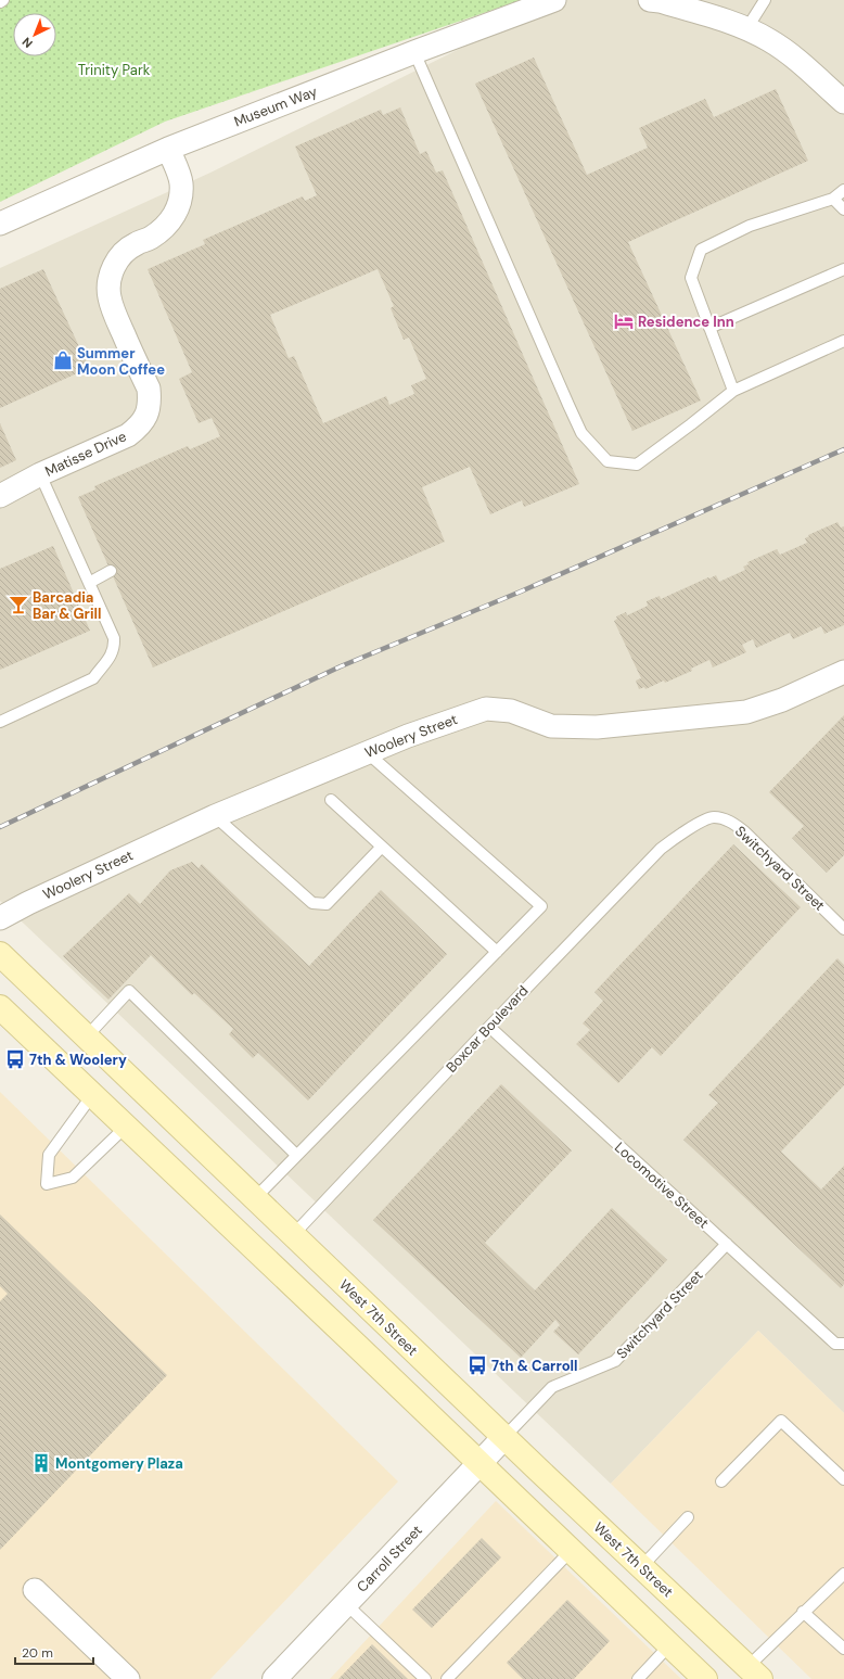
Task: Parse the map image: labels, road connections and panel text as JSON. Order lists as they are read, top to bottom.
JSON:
{
  "streets": {
    "main road": ["West 7th Street"],
    "street": [
      "Museum Way",
      "Matisse Drive",
      "Woolery Street",
      "Carroll Street"
    ],
    "lane": ["Switchyard Street", "Boxcar Boulevard", "Locomotive Street"]
  },
  "crossings": [
    ["Museum Way", "Matisse Drive"],
    ["Switchyard Street", "Boxcar Boulevard"],
    ["Switchyard Street", "Locomotive Street"],
    ["Switchyard Street", "West 7th Street"],
    ["Switchyard Street", "Carroll Street"],
    ["Boxcar Boulevard", "Locomotive Street"],
    ["Boxcar Boulevard", "West 7th Street"],
    ["West 7th Street", "Carroll Street"]
  ],
  "parks": ["Trinity Park"],
  "places": {
    "hotel": ["Residence Inn"],
    "shop": ["Summer Moon Coffee"],
    "bar": ["Barcadia Bar & Grill"],
    "bus stop": ["7th & Woolery", "7th & Carroll"],
    "building": ["Montgomery Plaza"]
  },
  "scale_bar": "20 m",
  "north": "bottom left"
}
